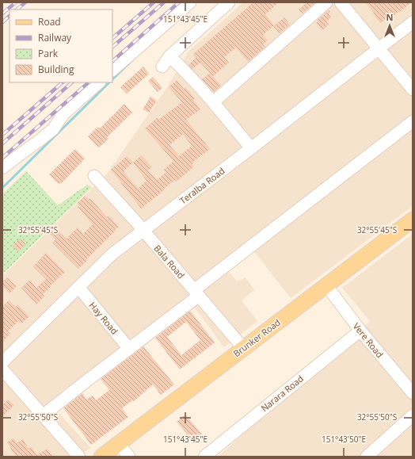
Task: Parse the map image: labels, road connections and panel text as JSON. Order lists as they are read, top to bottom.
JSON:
{
  "streets": {
    "main road": ["Brunker Road"],
    "street": [
      "Teralba Road",
      "Bala Road",
      "Hay Road",
      "Vere Road",
      "Narara Road"
    ]
  },
  "crossings": [
    ["Teralba Road", "Bala Road"],
    ["Teralba Road", "Hay Road"],
    ["Bala Road", "Brunker Road"],
    ["Brunker Road", "Vere Road"],
    ["Vere Road", "Narara Road"]
  ],
  "legend": [
    "Road",
    "Railway",
    "Park",
    "Building"
  ],
  "north": "top",
  "coordinates": [
    "151°43'45\"E",
    "32°55'45\"S",
    "32°55'50\"S",
    "151°43'50\"E"
  ]
}
